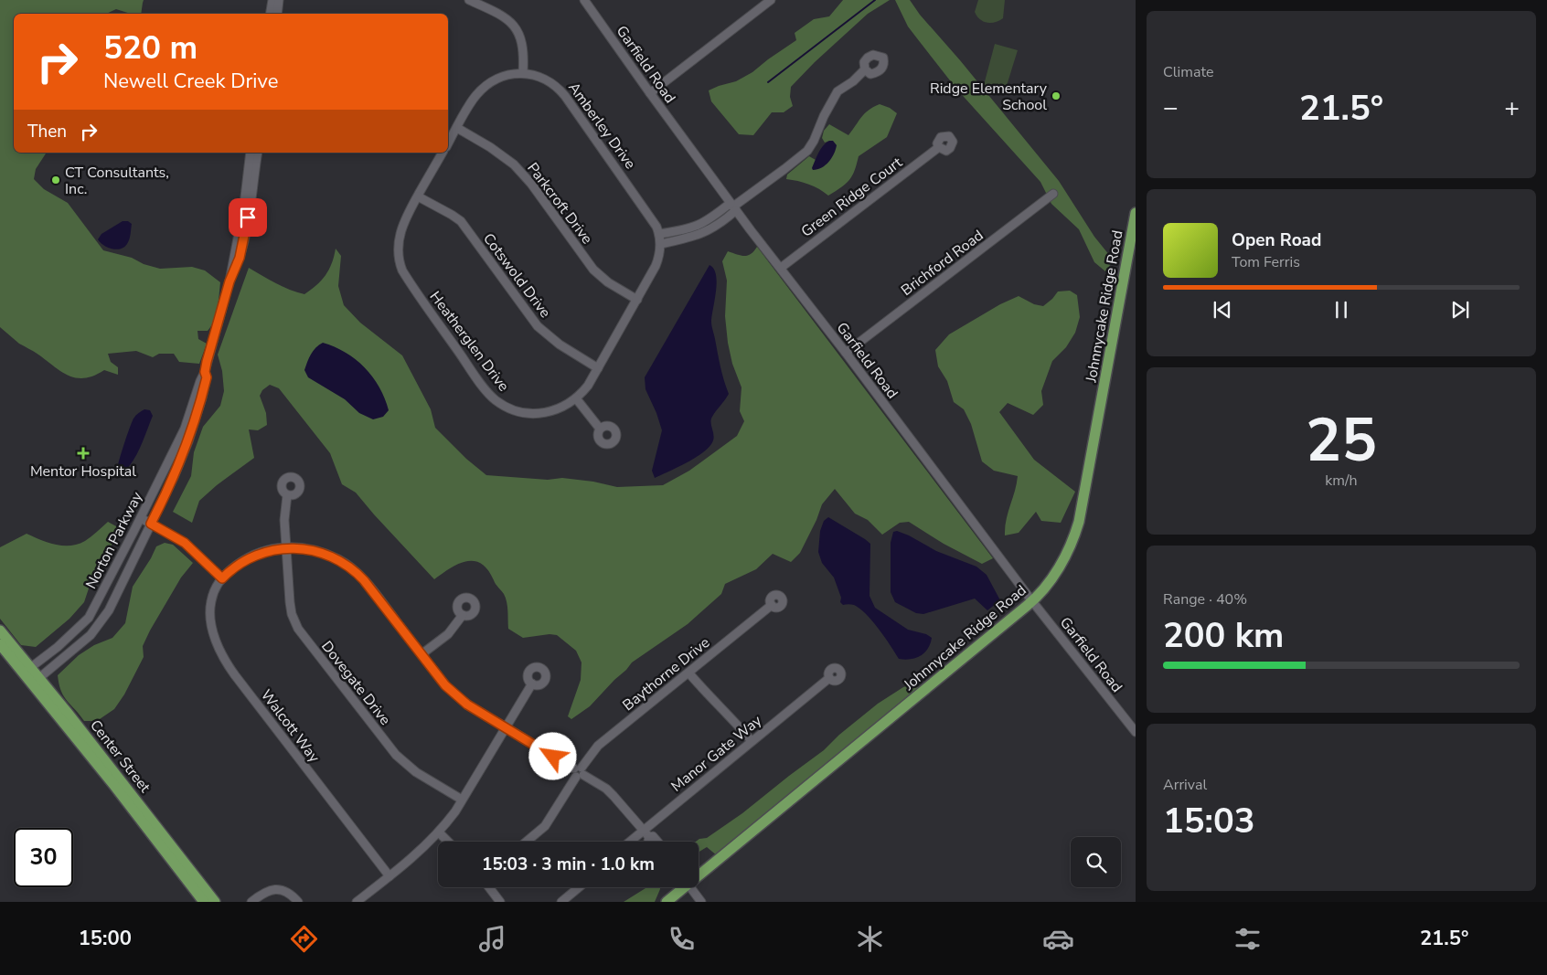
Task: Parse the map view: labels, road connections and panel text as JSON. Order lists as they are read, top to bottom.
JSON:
{
  "streets": {
    "main road": ["Johnnycake Ridge Road", "Center Street"],
    "street": [
      "Garfield Road",
      "Amberley Drive",
      "Green Ridge Court",
      "Parkcroft Drive",
      "Brichford Road",
      "Cotswold Drive",
      "Heatherglen Drive",
      "Norton Parkway",
      "Baythorne Drive",
      "Dovegate Drive",
      "Walcott Way",
      "Manor Gate Way"
    ]
  },
  "crossings": [
    ["Garfield Road", "Green Ridge Court"],
    ["Garfield Road", "Brichford Road"],
    ["Garfield Road", "Johnnycake Ridge Road"],
    ["Amberley Drive", "Parkcroft Drive"],
    ["Amberley Drive", "Heatherglen Drive"],
    ["Parkcroft Drive", "Heatherglen Drive"],
    ["Cotswold Drive", "Heatherglen Drive"],
    ["Norton Parkway", "Center Street"]
  ],
  "places": {
    "other": ["Ridge Elementary School", "CT Consultants, Inc."],
    "health": ["Mentor Hospital"]
  },
  "page": {
    "tile": [
      "Climate",
      ["25", "km/h"],
      ["Range · 40%", "200 km"],
      ["Arrival", "15:03"]
    ],
    "turn": ["520 m", "Newell Creek Drive"],
    "heat": ["−", "21.5°", "+"],
    "then": "Then",
    "song": ["Open Road", "Tom Ferris"],
    "limit": "30",
    "trip": "15:03 · 3 min · 1.0 km",
    "tabs": ["15:00", "21.5°"]
  }
}
